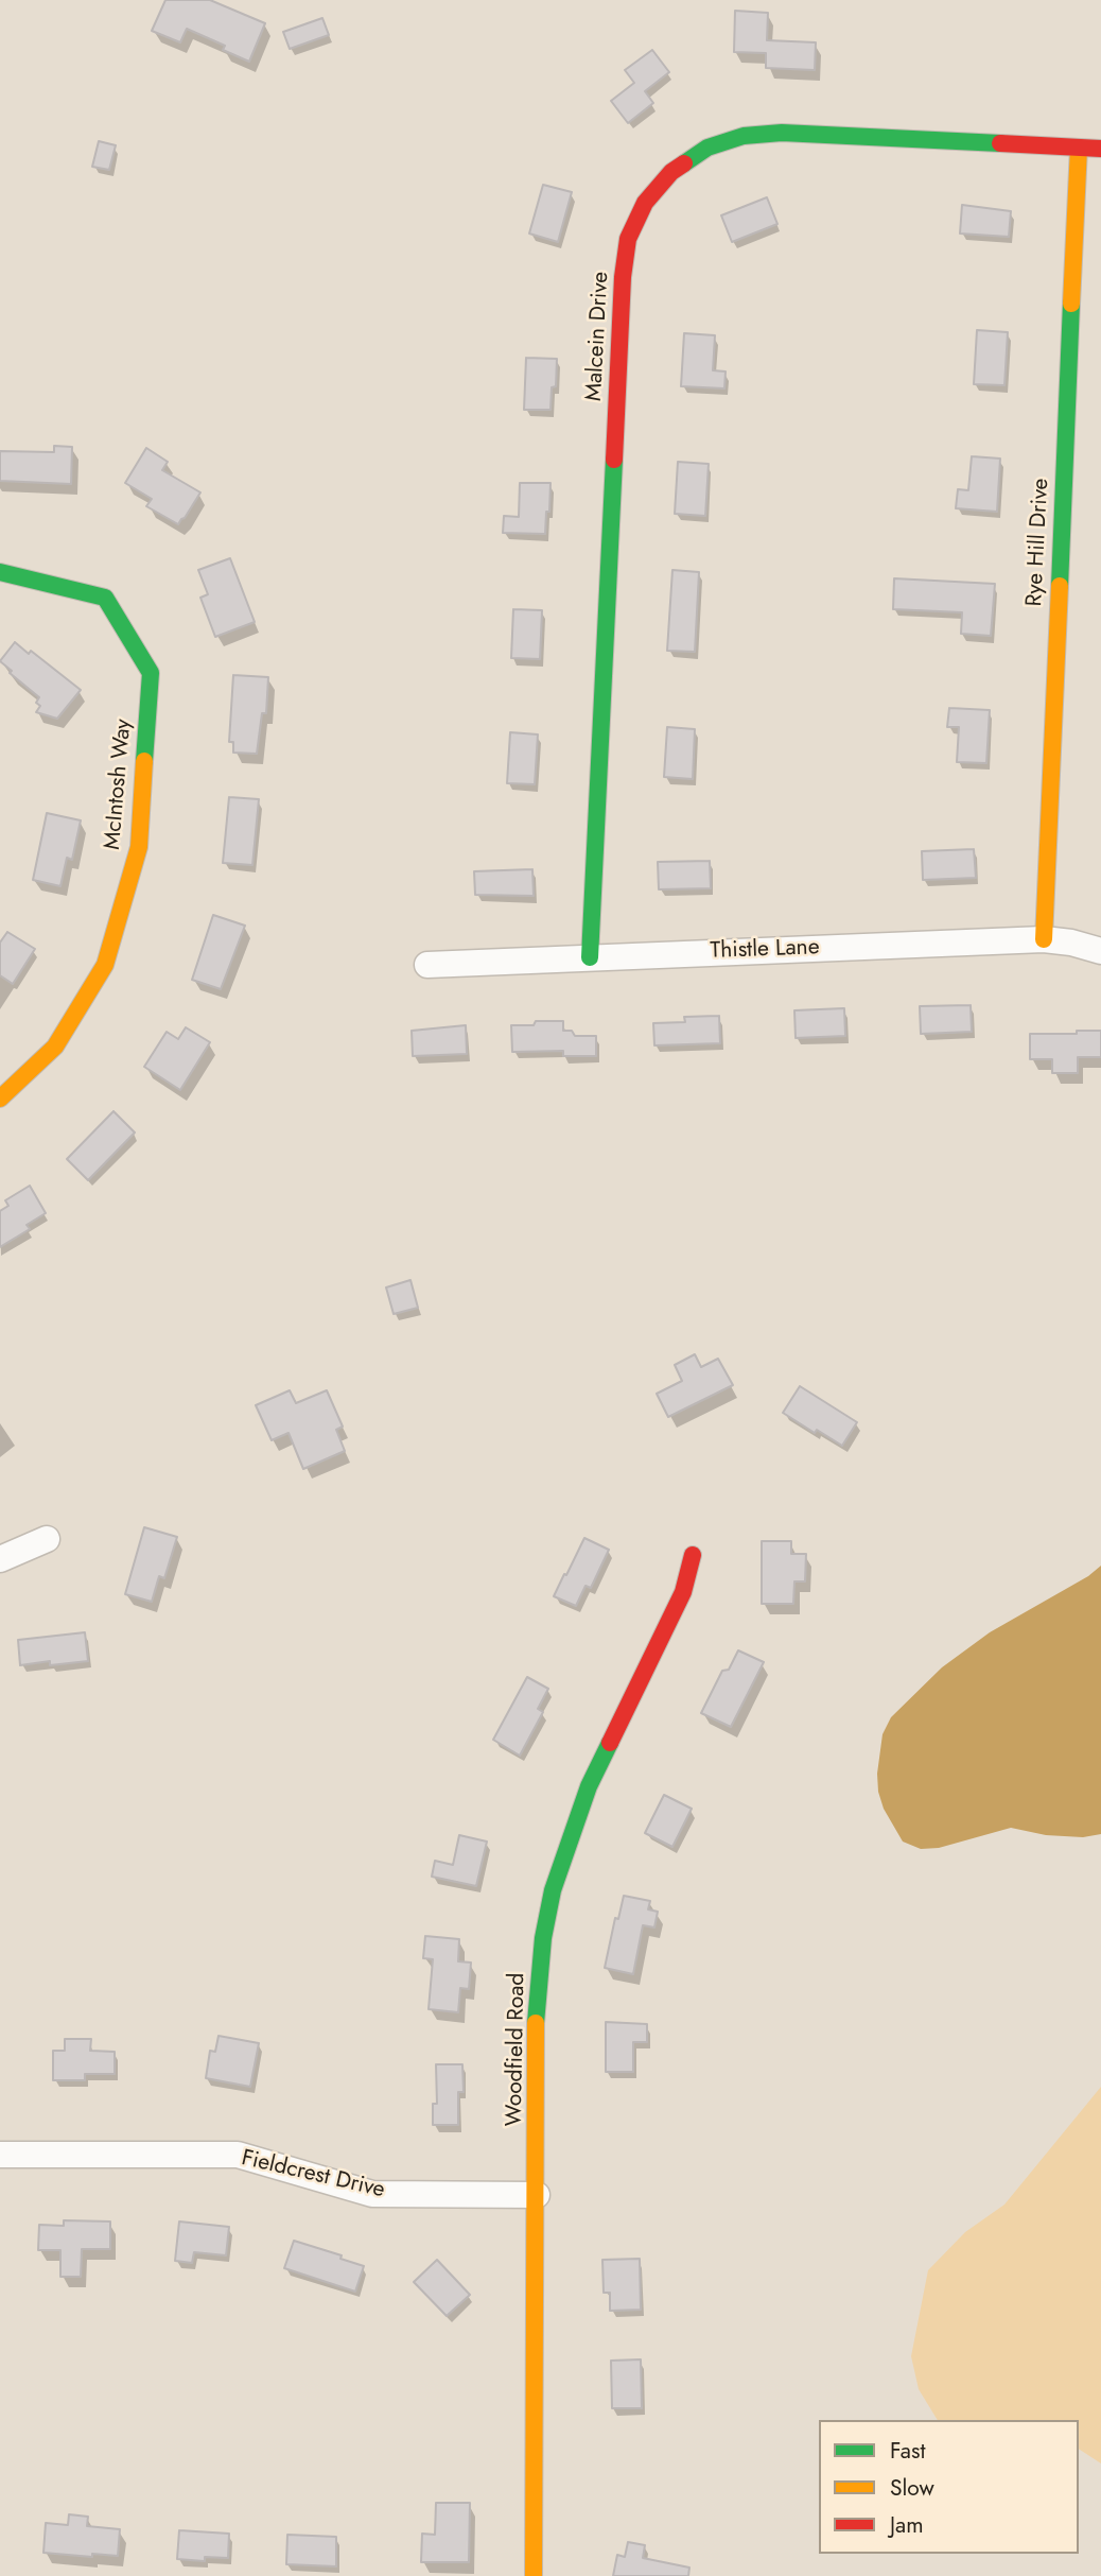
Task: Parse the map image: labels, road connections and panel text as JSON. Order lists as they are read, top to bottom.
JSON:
{
  "streets": {
    "street": [
      "Malcein Drive",
      "Rye Hill Drive",
      "McIntosh Way",
      "Thistle Lane",
      "Woodfield Road",
      "Fieldcrest Drive"
    ]
  },
  "crossings": [
    ["Malcein Drive", "Rye Hill Drive"],
    ["Malcein Drive", "Thistle Lane"],
    ["Rye Hill Drive", "Thistle Lane"],
    ["Woodfield Road", "Fieldcrest Drive"]
  ],
  "legend": ["Fast", "Slow", "Jam"]
}
